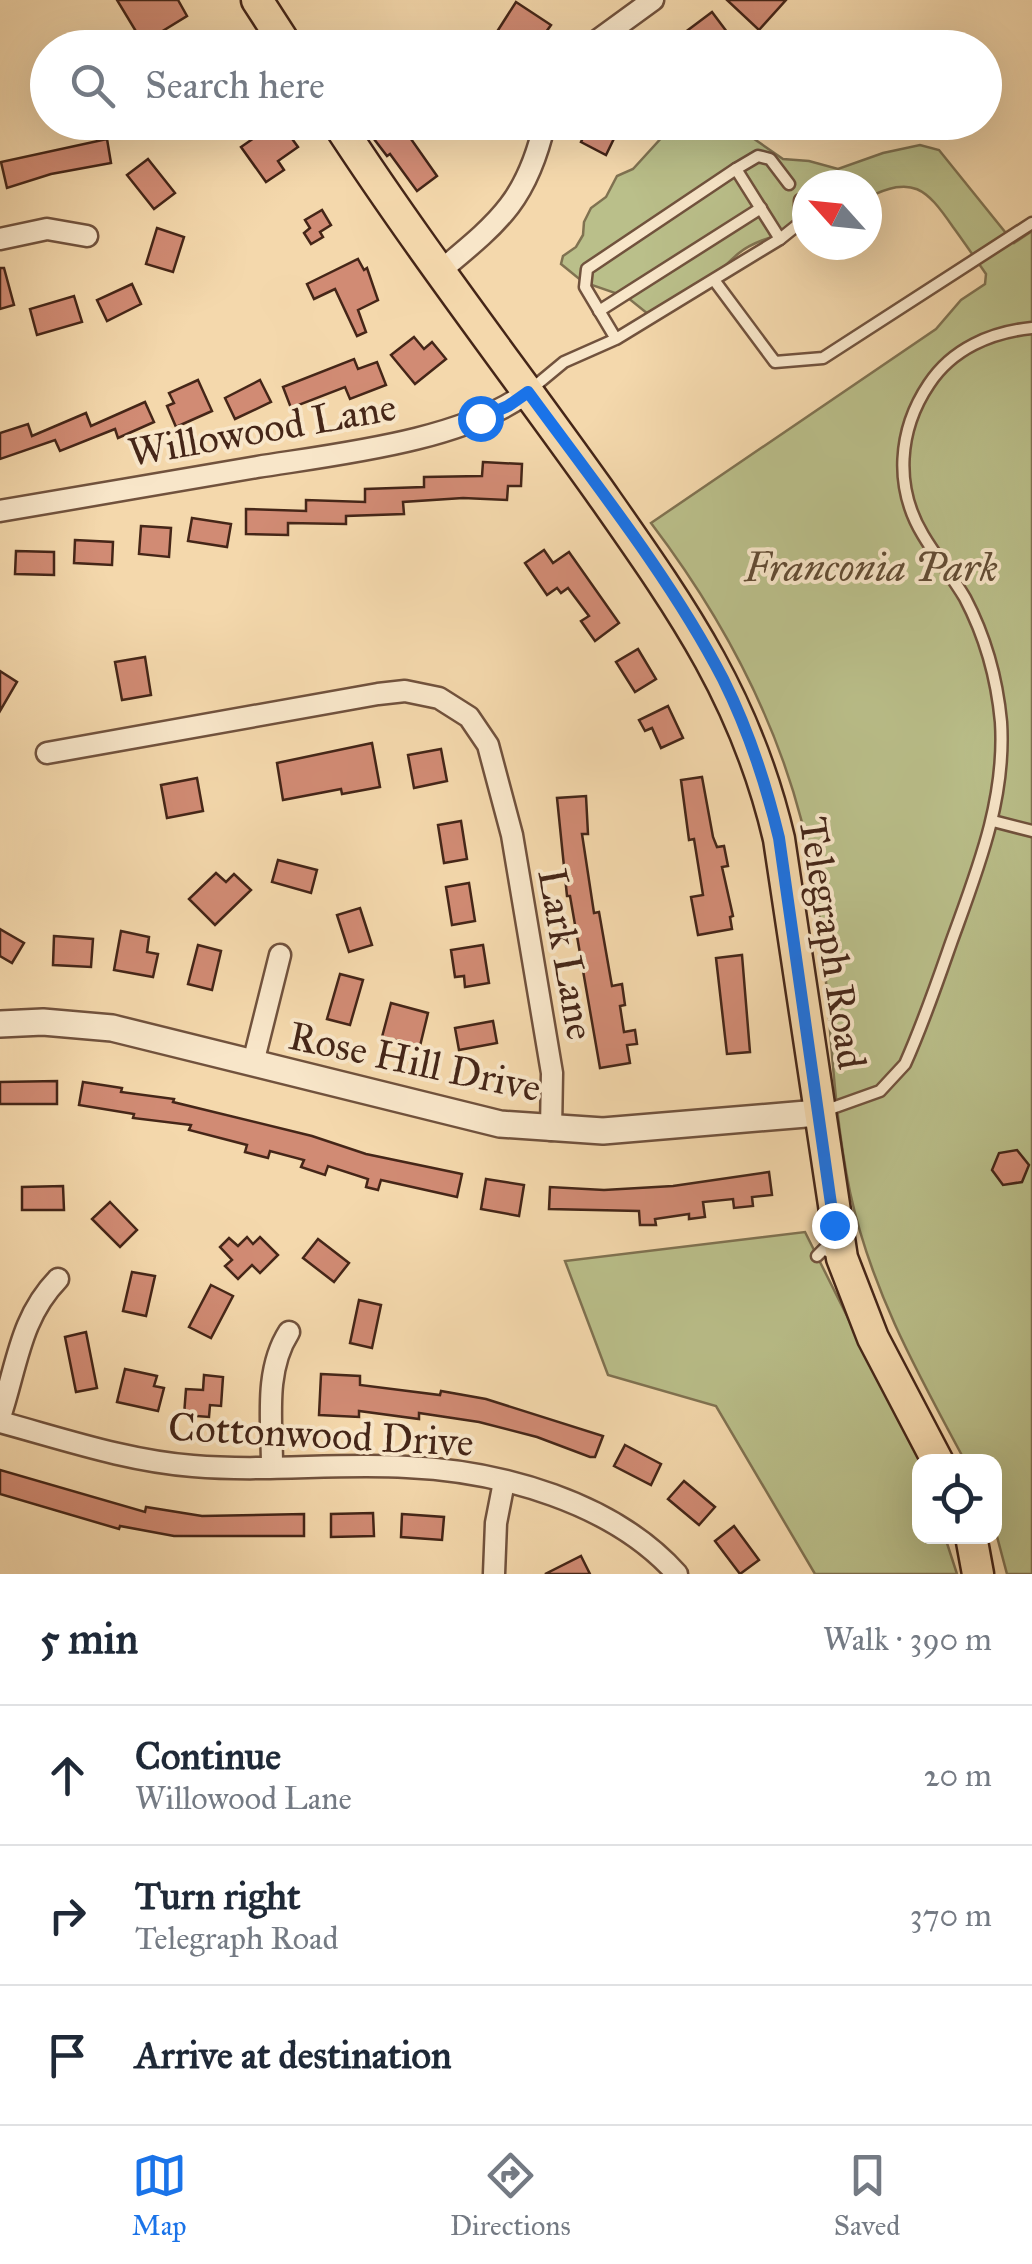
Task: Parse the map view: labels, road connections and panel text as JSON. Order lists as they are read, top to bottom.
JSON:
{
  "streets": {
    "main road": ["Telegraph Road"],
    "street": [
      "Willowood Lane",
      "Lark Lane",
      "Rose Hill Drive",
      "Cottonwood Drive"
    ]
  },
  "crossings": [
    ["Willowood Lane", "Telegraph Road"],
    ["Telegraph Road", "Rose Hill Drive"],
    ["Lark Lane", "Rose Hill Drive"]
  ],
  "parks": ["Franconia Park"],
  "north": "top left",
  "page": {
    "search": "Search here",
    "heading": ["5 min", "Walk · 390 m"],
    "list": [
      ["Continue", "Willowood Lane", "20 m"],
      ["Turn right", "Telegraph Road", "370 m"],
      "Arrive at destination"
    ],
    "nav": ["Map", "Directions", "Saved"]
  }
}
